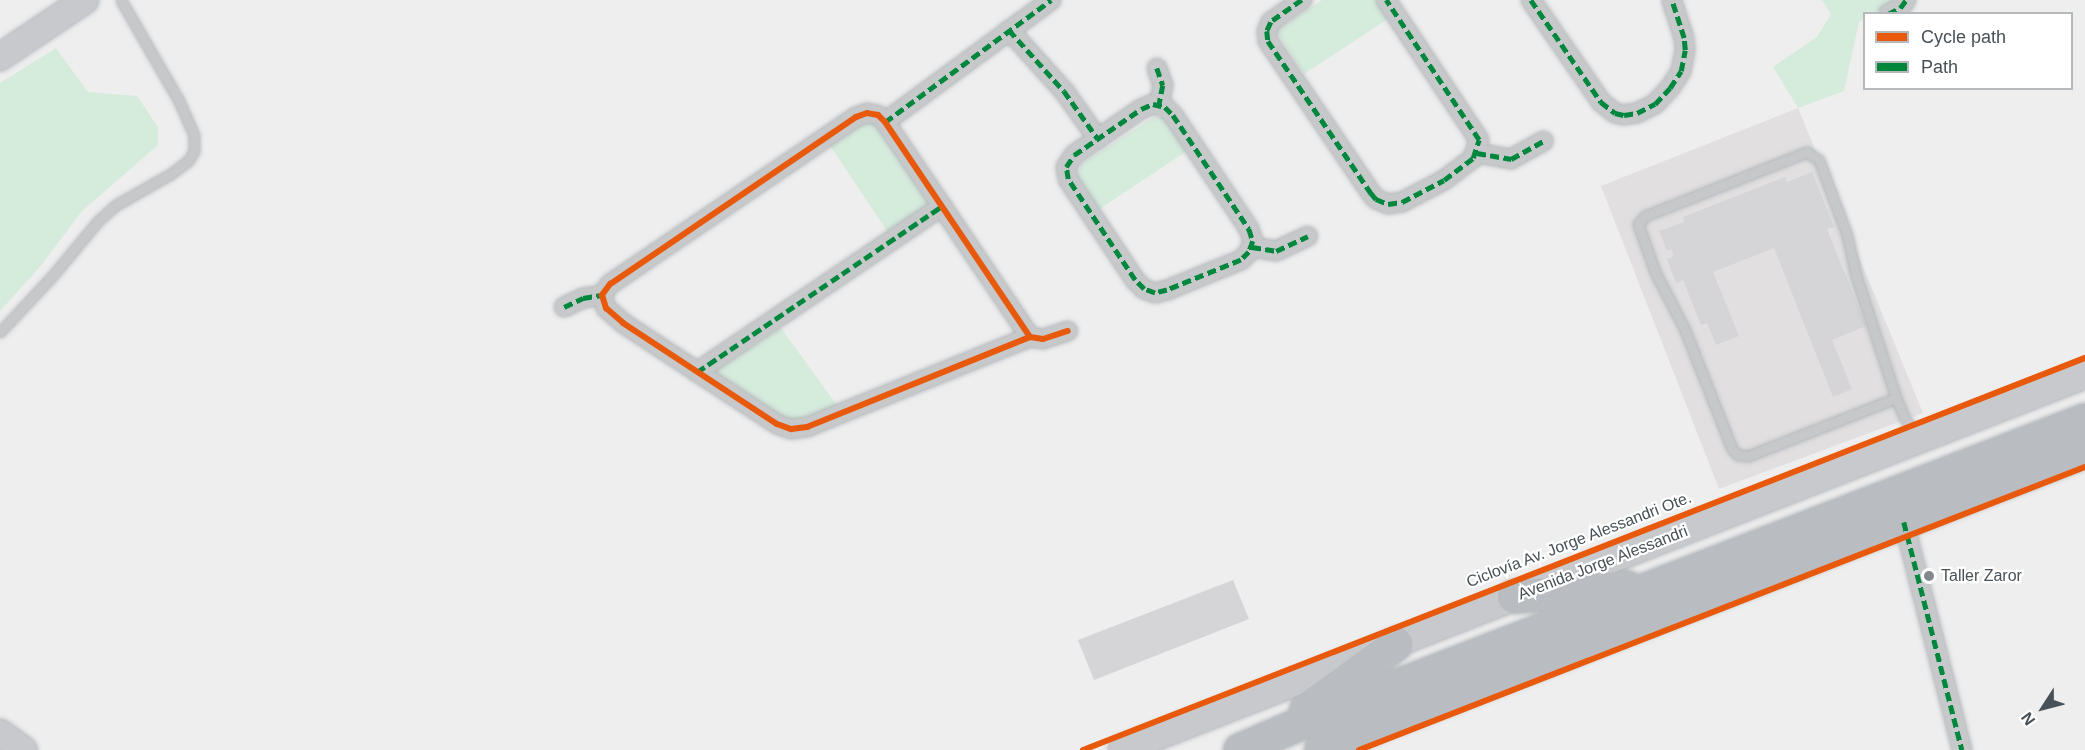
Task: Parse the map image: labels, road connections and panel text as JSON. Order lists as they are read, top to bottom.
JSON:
{
  "streets": {
    "street": ["Avenida Jorge Alessandri"],
    "cycle path": ["Ciclovía Av. Jorge Alessandri Ote."]
  },
  "places": ["Taller Zaror"],
  "legend": ["Cycle path", "Path"],
  "north": "bottom left"
}
